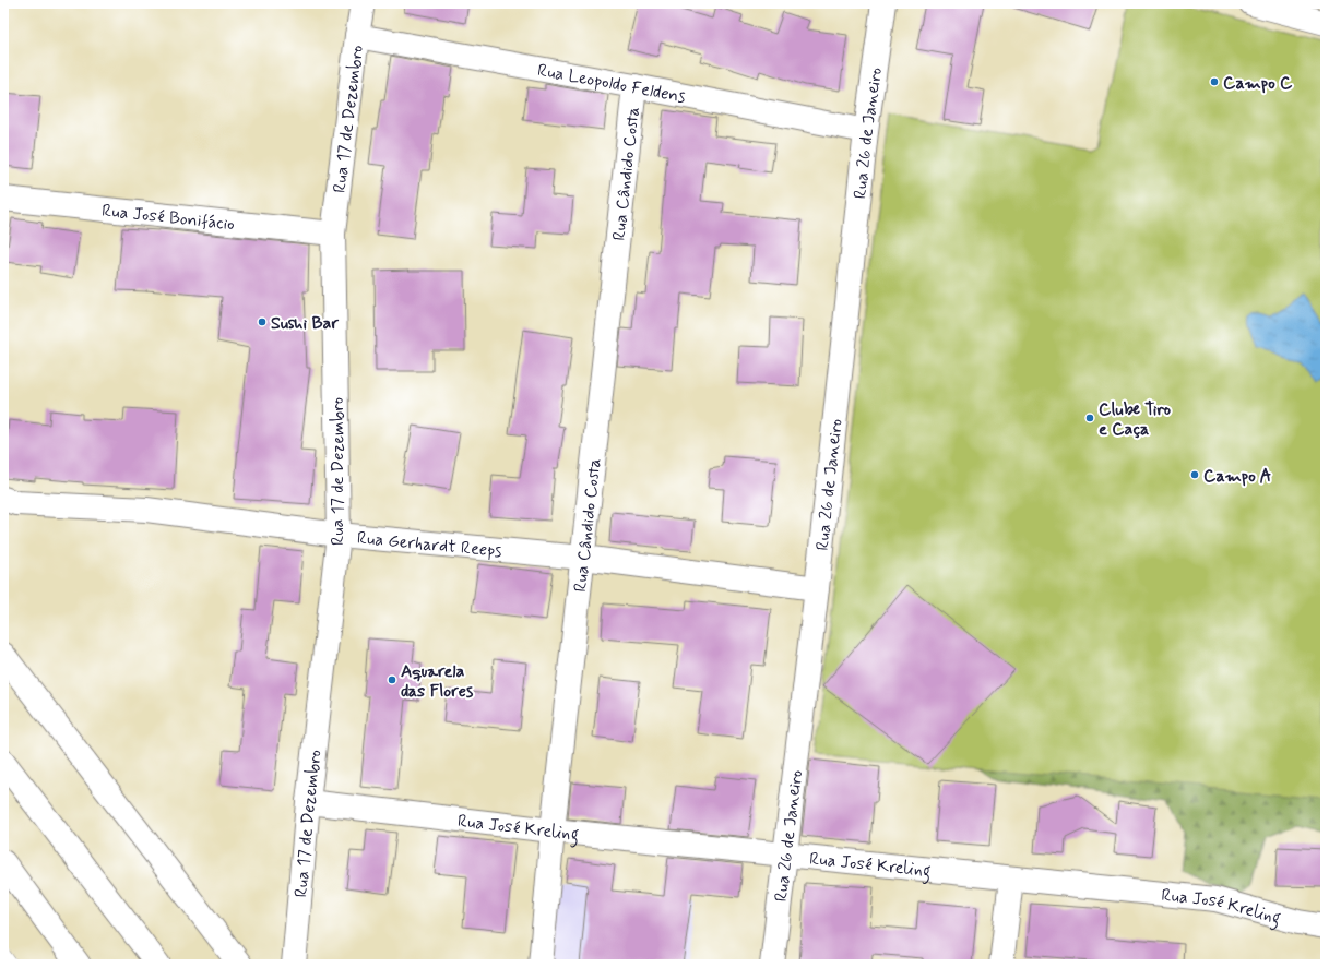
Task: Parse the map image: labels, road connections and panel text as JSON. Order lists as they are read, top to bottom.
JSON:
{
  "streets": {
    "main road": [
      "Rua Leopoldo Feldens",
      "Rua 17 de Dezembro",
      "Rua 26 de Janeiro",
      "Rua Cândido Costa",
      "Rua José Bonifácio",
      "Rua Gerhardt Reeps",
      "Rua José Kreling"
    ]
  },
  "crossings": [
    ["Rua Leopoldo Feldens", "Rua 17 de Dezembro"],
    ["Rua Leopoldo Feldens", "Rua 26 de Janeiro"],
    ["Rua Leopoldo Feldens", "Rua Cândido Costa"],
    ["Rua 17 de Dezembro", "Rua José Bonifácio"],
    ["Rua 17 de Dezembro", "Rua Gerhardt Reeps"],
    ["Rua 17 de Dezembro", "Rua José Kreling"],
    ["Rua 26 de Janeiro", "Rua Gerhardt Reeps"],
    ["Rua 26 de Janeiro", "Rua José Kreling"],
    ["Rua Cândido Costa", "Rua Gerhardt Reeps"],
    ["Rua Cândido Costa", "Rua José Kreling"]
  ],
  "places": [
    "Campo C",
    "Sushi Bar",
    "Clube Tiro e Caça",
    "Campo A",
    "Aquarela das Flores"
  ]
}
